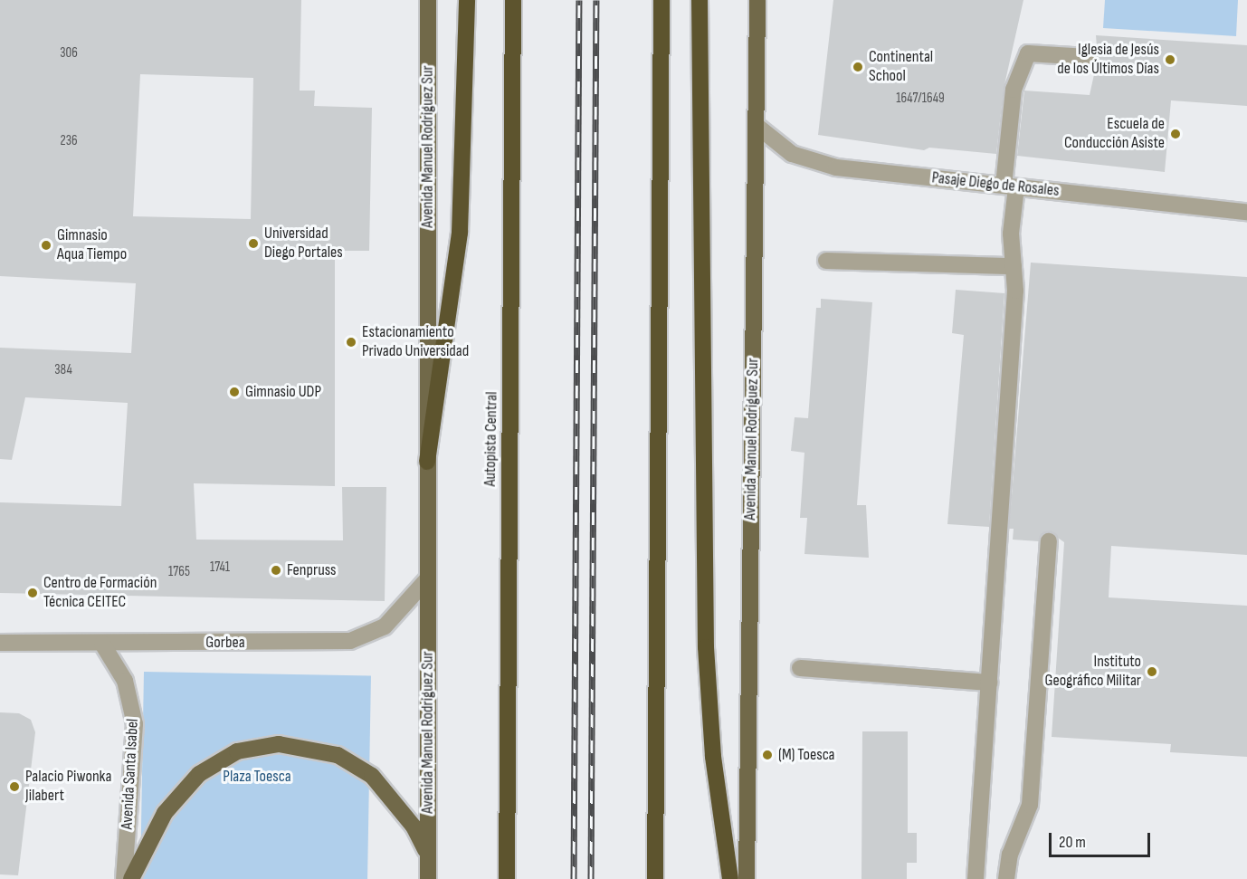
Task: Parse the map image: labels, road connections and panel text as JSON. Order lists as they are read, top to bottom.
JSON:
{
  "streets": {
    "highway": ["Autopista Central"],
    "main road": ["Avenida Manuel Rodríguez Sur"],
    "street": ["Pasaje Diego de Rosales", "Gorbea", "Avenida Santa Isabel"]
  },
  "crossings": [
    ["Avenida Manuel Rodríguez Sur", "Pasaje Diego de Rosales"],
    ["Avenida Manuel Rodríguez Sur", "Gorbea"],
    ["Gorbea", "Avenida Santa Isabel"]
  ],
  "parks": ["Plaza Toesca"],
  "places": [
    "Iglesia de Jesús de los Últimos Días",
    "Continental School",
    "Escuela de Conducción Asiste",
    "Universidad Diego Portales",
    "Gimnasio Aqua Tiempo",
    "Estacionamiento Privado Universidad",
    "Gimnasio UDP",
    "Fenpruss",
    "Centro de Formación Técnica CEITEC",
    "Instituto Geográfico Militar",
    "(M) Toesca",
    "Palacio Piwonka Jilabert"
  ],
  "house_numbers": [
    "306",
    "1647/1649",
    "236",
    "384",
    "1741",
    "1765"
  ],
  "scale_bar": "20 m"
}
